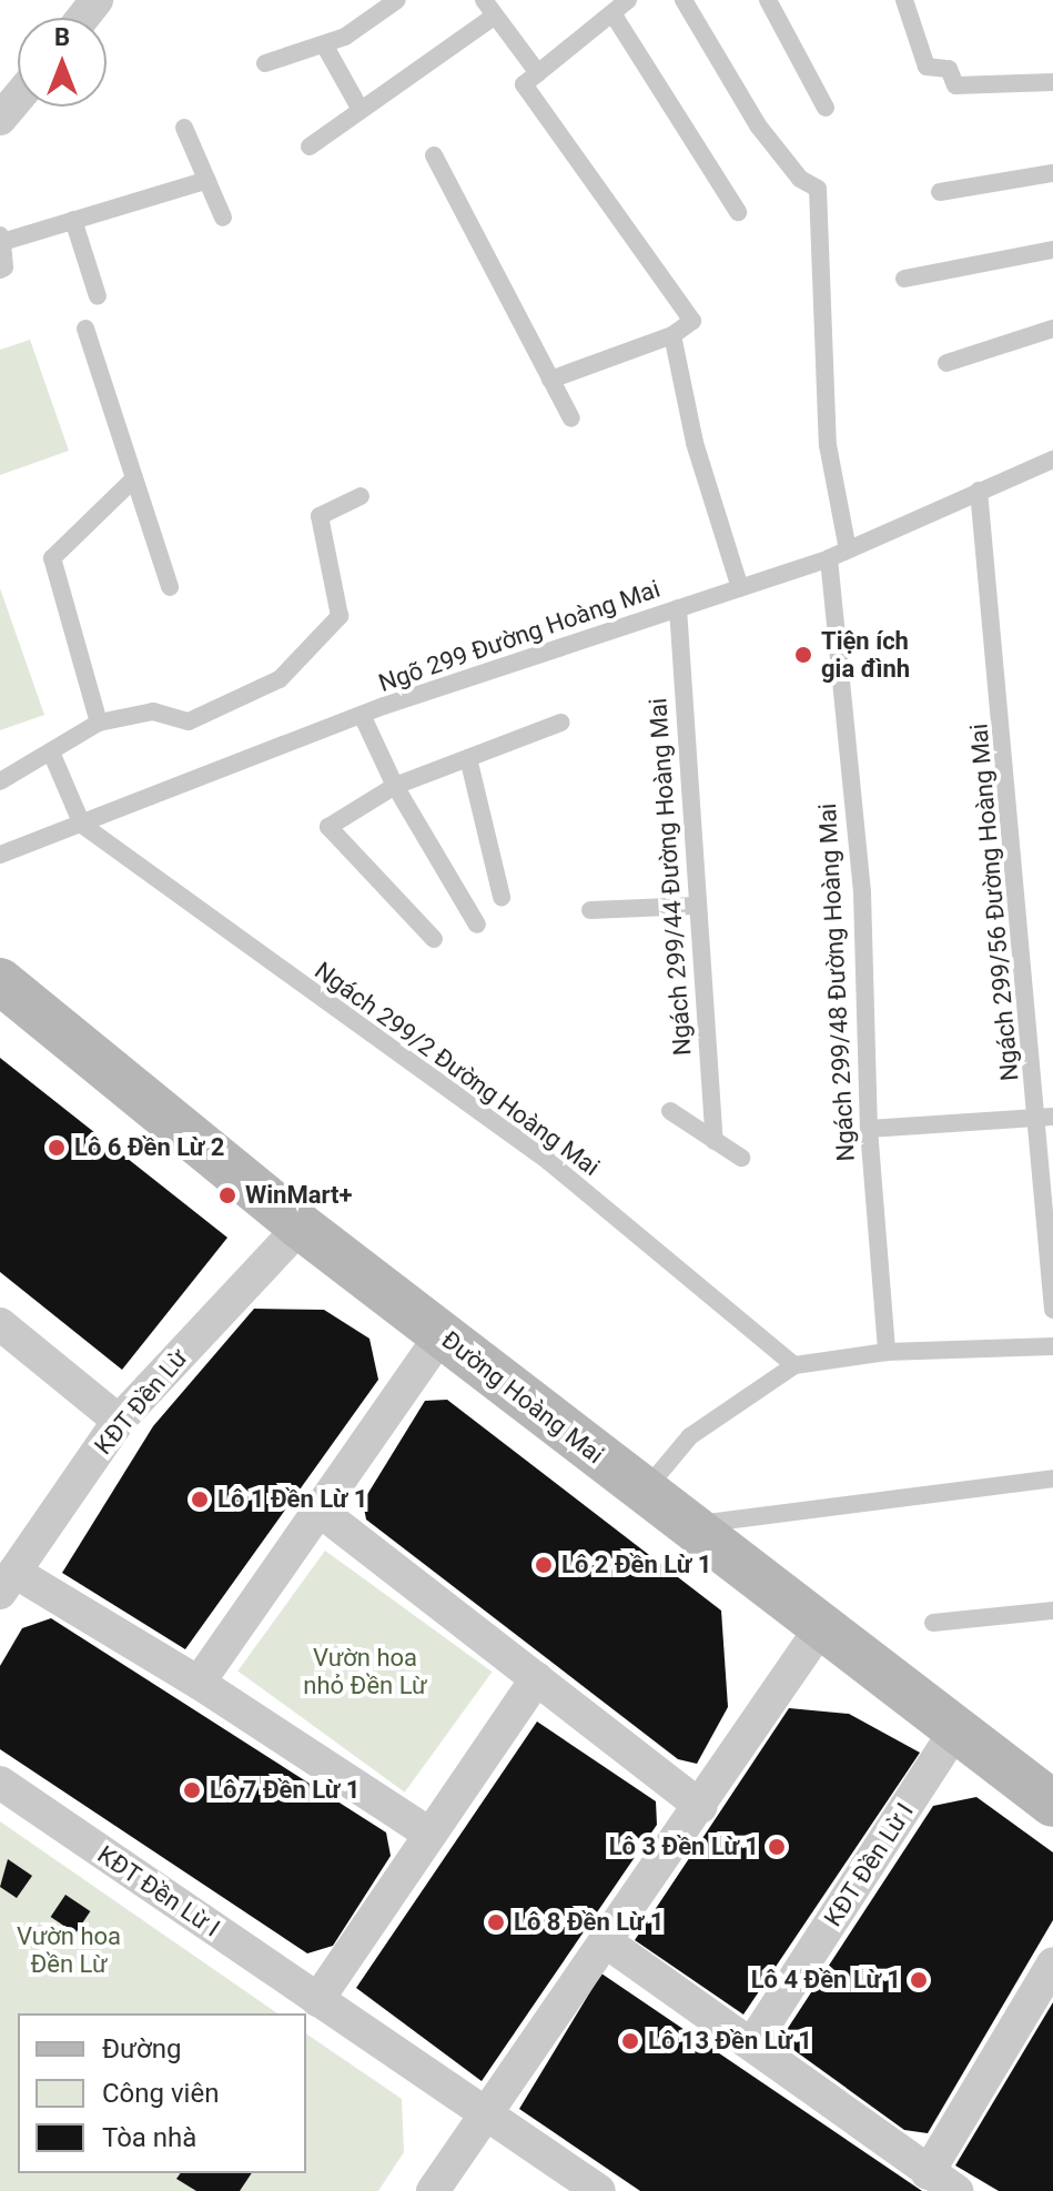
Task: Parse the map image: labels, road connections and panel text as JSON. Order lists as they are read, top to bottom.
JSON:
{
  "streets": {
    "street": ["Đường Hoàng Mai", "KĐT Đền Lừ", "KĐT Đền Lừ I"],
    "lane": [
      "Ngõ 299 Đường Hoàng Mai",
      "Ngách 299/44 Đường Hoàng Mai",
      "Ngách 299/56 Đường Hoàng Mai",
      "Ngách 299/48 Đường Hoàng Mai",
      "Ngách 299/2 Đường Hoàng Mai"
    ]
  },
  "crossings": [
    ["Ngõ 299 Đường Hoàng Mai", "Ngách 299/44 Đường Hoàng Mai"],
    ["Ngõ 299 Đường Hoàng Mai", "Ngách 299/56 Đường Hoàng Mai"],
    ["Ngõ 299 Đường Hoàng Mai", "Ngách 299/48 Đường Hoàng Mai"],
    ["Ngõ 299 Đường Hoàng Mai", "Ngách 299/2 Đường Hoàng Mai"],
    ["Đường Hoàng Mai", "KĐT Đền Lừ"],
    ["Đường Hoàng Mai", "KĐT Đền Lừ I"]
  ],
  "parks": ["Vườn hoa nhỏ Đền Lừ", "Vườn hoa Đền Lừ"],
  "places": [
    "Tiện ích gia đình",
    "Lô 6 Đền Lừ 2",
    "WinMart+",
    "Lô 1 Đền Lừ 1",
    "Lô 2 Đền Lừ 1",
    "Lô 7 Đền Lừ 1",
    "Lô 3 Đền Lừ 1",
    "Lô 8 Đền Lừ 1",
    "Lô 4 Đền Lừ 1",
    "Lô 13 Đền Lừ 1"
  ],
  "legend": ["Đường", "Công viên", "Tòa nhà"],
  "north": "top"
}
